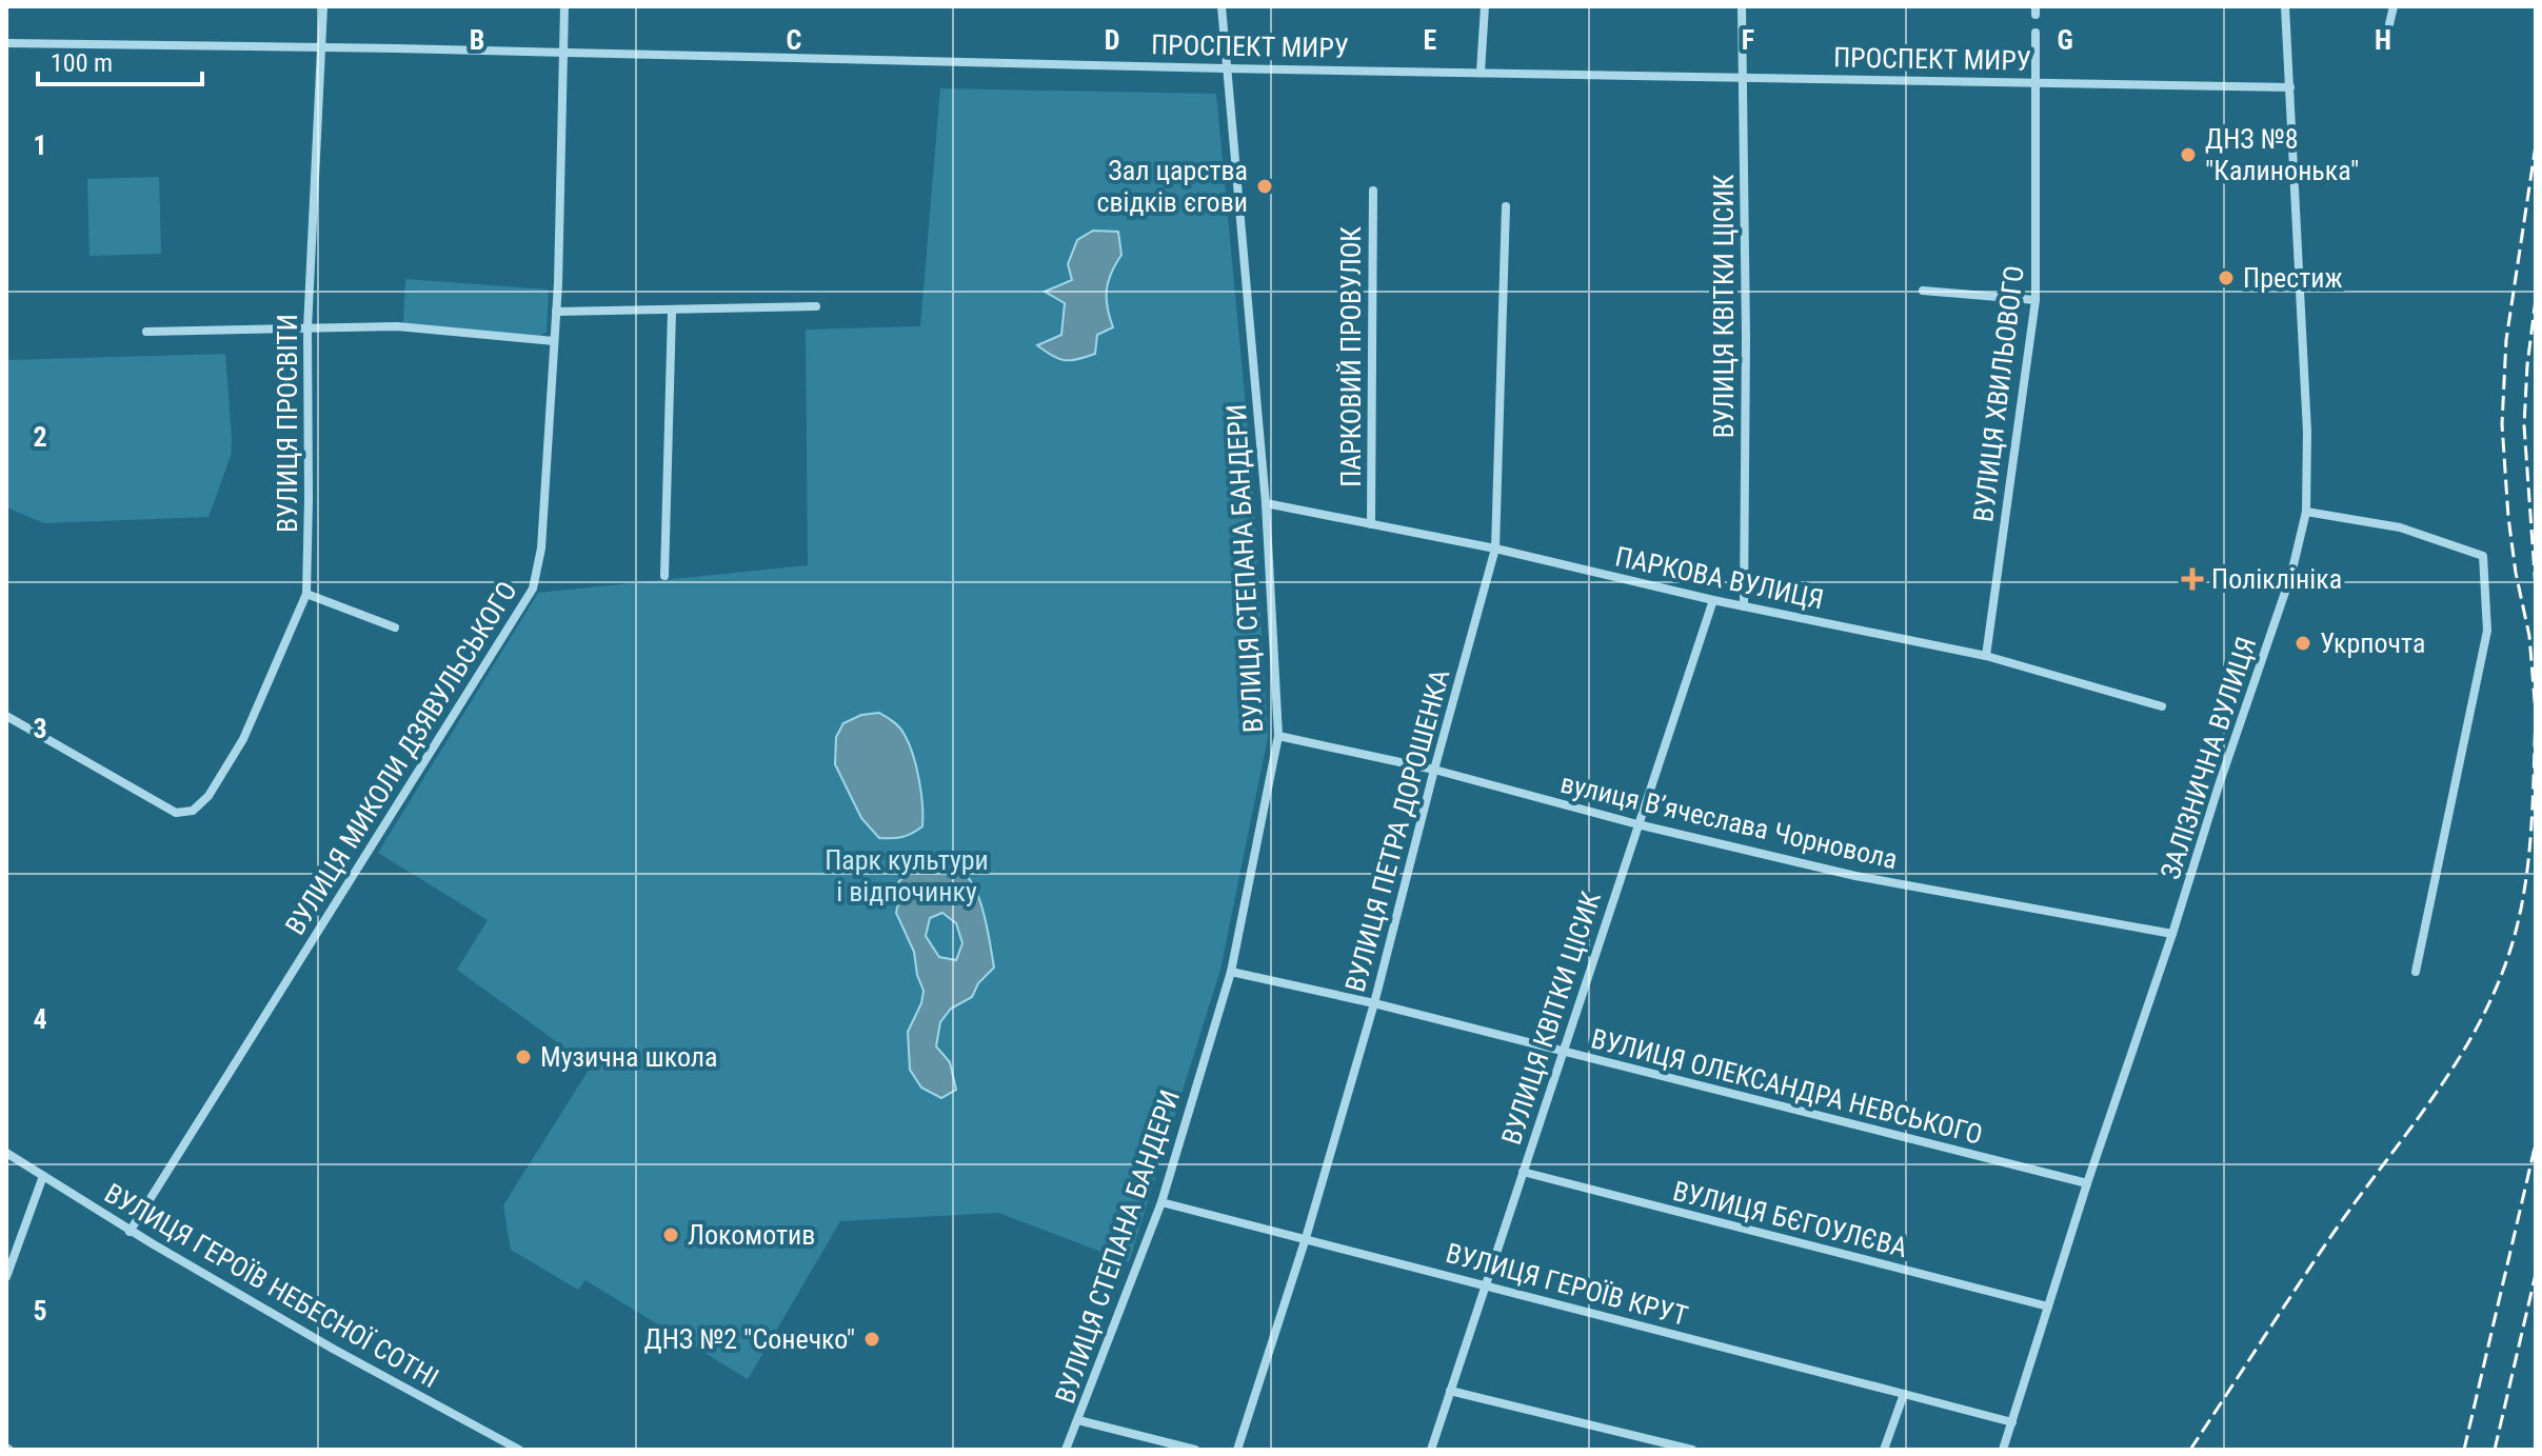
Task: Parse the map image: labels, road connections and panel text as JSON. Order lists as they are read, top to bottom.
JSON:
{
  "streets": {
    "street": [
      "ПРОСПЕКТ МИРУ",
      "ВУЛИЦЯ КВІТКИ ЦІСИК",
      "ПАРКОВИЙ ПРОВУЛОК",
      "ВУЛИЦЯ ХВИЛЬОВОГО",
      "ВУЛИЦЯ ПРОСВІТИ",
      "ВУЛИЦЯ СТЕПАНА БАНДЕРИ",
      "ПАРКОВА ВУЛИЦЯ",
      "ВУЛИЦЯ МИКОЛИ ДЗЯВУЛЬСЬКОГО",
      "ЗАЛІЗНИЧНА ВУЛИЦЯ",
      "вулиця Вʼячеслава Чорновола",
      "ВУЛИЦЯ ПЕТРА ДОРОШЕНКА",
      "ВУЛИЦЯ ОЛЕКСАНДРА НЕВСЬКОГО",
      "ВУЛИЦЯ БЄГОУЛЄВА",
      "ВУЛИЦЯ ГЕРОЇВ КРУТ",
      "ВУЛИЦЯ ГЕРОЇВ НЕБЕСНОЇ СОТНІ"
    ]
  },
  "crossings": [
    ["ПРОСПЕКТ МИРУ", "ВУЛИЦЯ КВІТКИ ЦІСИК"],
    ["ПРОСПЕКТ МИРУ", "ВУЛИЦЯ ХВИЛЬОВОГО"],
    ["ПРОСПЕКТ МИРУ", "ВУЛИЦЯ ПРОСВІТИ"],
    ["ПРОСПЕКТ МИРУ", "ВУЛИЦЯ СТЕПАНА БАНДЕРИ"],
    ["ПРОСПЕКТ МИРУ", "ВУЛИЦЯ МИКОЛИ ДЗЯВУЛЬСЬКОГО"],
    ["ПРОСПЕКТ МИРУ", "ЗАЛІЗНИЧНА ВУЛИЦЯ"],
    ["ВУЛИЦЯ КВІТКИ ЦІСИК", "ПАРКОВА ВУЛИЦЯ"],
    ["ВУЛИЦЯ КВІТКИ ЦІСИК", "вулиця Вʼячеслава Чорновола"],
    ["ВУЛИЦЯ КВІТКИ ЦІСИК", "ВУЛИЦЯ ОЛЕКСАНДРА НЕВСЬКОГО"],
    ["ВУЛИЦЯ КВІТКИ ЦІСИК", "ВУЛИЦЯ БЄГОУЛЄВА"],
    ["ВУЛИЦЯ КВІТКИ ЦІСИК", "ВУЛИЦЯ ГЕРОЇВ КРУТ"],
    ["ПАРКОВИЙ ПРОВУЛОК", "ПАРКОВА ВУЛИЦЯ"],
    ["ВУЛИЦЯ ХВИЛЬОВОГО", "ПАРКОВА ВУЛИЦЯ"],
    ["ВУЛИЦЯ СТЕПАНА БАНДЕРИ", "ПАРКОВА ВУЛИЦЯ"],
    ["ВУЛИЦЯ СТЕПАНА БАНДЕРИ", "вулиця Вʼячеслава Чорновола"],
    ["ВУЛИЦЯ СТЕПАНА БАНДЕРИ", "ВУЛИЦЯ ОЛЕКСАНДРА НЕВСЬКОГО"],
    ["ВУЛИЦЯ СТЕПАНА БАНДЕРИ", "ВУЛИЦЯ ГЕРОЇВ КРУТ"],
    ["ПАРКОВА ВУЛИЦЯ", "ВУЛИЦЯ ПЕТРА ДОРОШЕНКА"],
    ["ВУЛИЦЯ МИКОЛИ ДЗЯВУЛЬСЬКОГО", "ВУЛИЦЯ ГЕРОЇВ НЕБЕСНОЇ СОТНІ"],
    ["ЗАЛІЗНИЧНА ВУЛИЦЯ", "вулиця Вʼячеслава Чорновола"],
    ["ЗАЛІЗНИЧНА ВУЛИЦЯ", "ВУЛИЦЯ ОЛЕКСАНДРА НЕВСЬКОГО"],
    ["ЗАЛІЗНИЧНА ВУЛИЦЯ", "ВУЛИЦЯ БЄГОУЛЄВА"],
    ["ЗАЛІЗНИЧНА ВУЛИЦЯ", "ВУЛИЦЯ ГЕРОЇВ КРУТ"],
    ["вулиця Вʼячеслава Чорновола", "ВУЛИЦЯ ПЕТРА ДОРОШЕНКА"],
    ["ВУЛИЦЯ ПЕТРА ДОРОШЕНКА", "ВУЛИЦЯ ОЛЕКСАНДРА НЕВСЬКОГО"],
    ["ВУЛИЦЯ ПЕТРА ДОРОШЕНКА", "ВУЛИЦЯ ГЕРОЇВ КРУТ"]
  ],
  "parks": ["Парк культури і відпочинку"],
  "places": {
    "other": [
      "ДНЗ №8 \"Калинонька\"",
      "Зал царства свідків єгови",
      "Престиж",
      "Укрпочта",
      "Музична школа",
      "Локомотив",
      "ДНЗ №2 \"Сонечко\""
    ],
    "health": ["Поліклініка"]
  },
  "scale_bar": "100 m",
  "grid": {
    "columns": [
      "B",
      "C",
      "D",
      "E",
      "F",
      "G",
      "H"
    ],
    "rows": [
      "1",
      "2",
      "3",
      "4",
      "5"
    ]
  }
}
